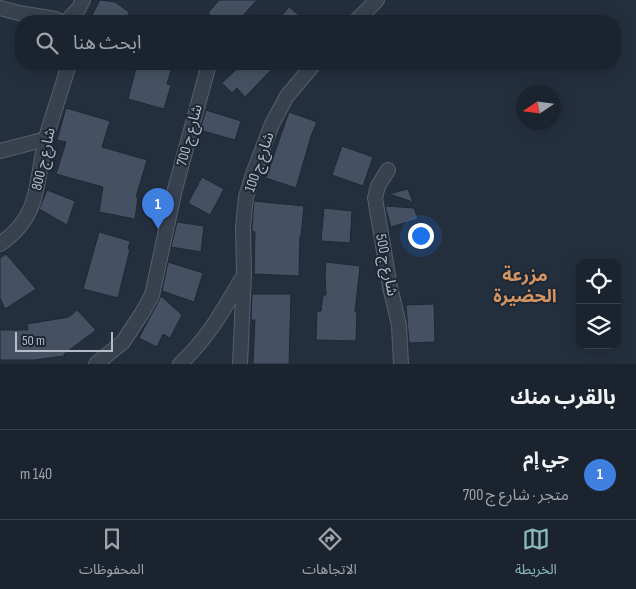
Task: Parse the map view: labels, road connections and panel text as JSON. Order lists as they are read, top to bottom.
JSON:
{
  "streets": {
    "street": [
      "شارع ج 700",
      "شارع ج 800",
      "شارع ج 100",
      "شارع ج 500"
    ]
  },
  "districts": ["مزرعة الحضيرة"],
  "scale_bar": "50 m",
  "north": "left",
  "page": {
    "search": "ابحث هنا",
    "pins": "1",
    "scale": "50 m",
    "heading": "بالقرب منك",
    "list": [
      {
        "mark": "1",
        "name": "جي إم",
        "note": "متجر · شارع ج 700",
        "value": "140 m"
      }
    ],
    "nav": ["الخريطة", "الاتجاهات", "المحفوظات"]
  }
}
